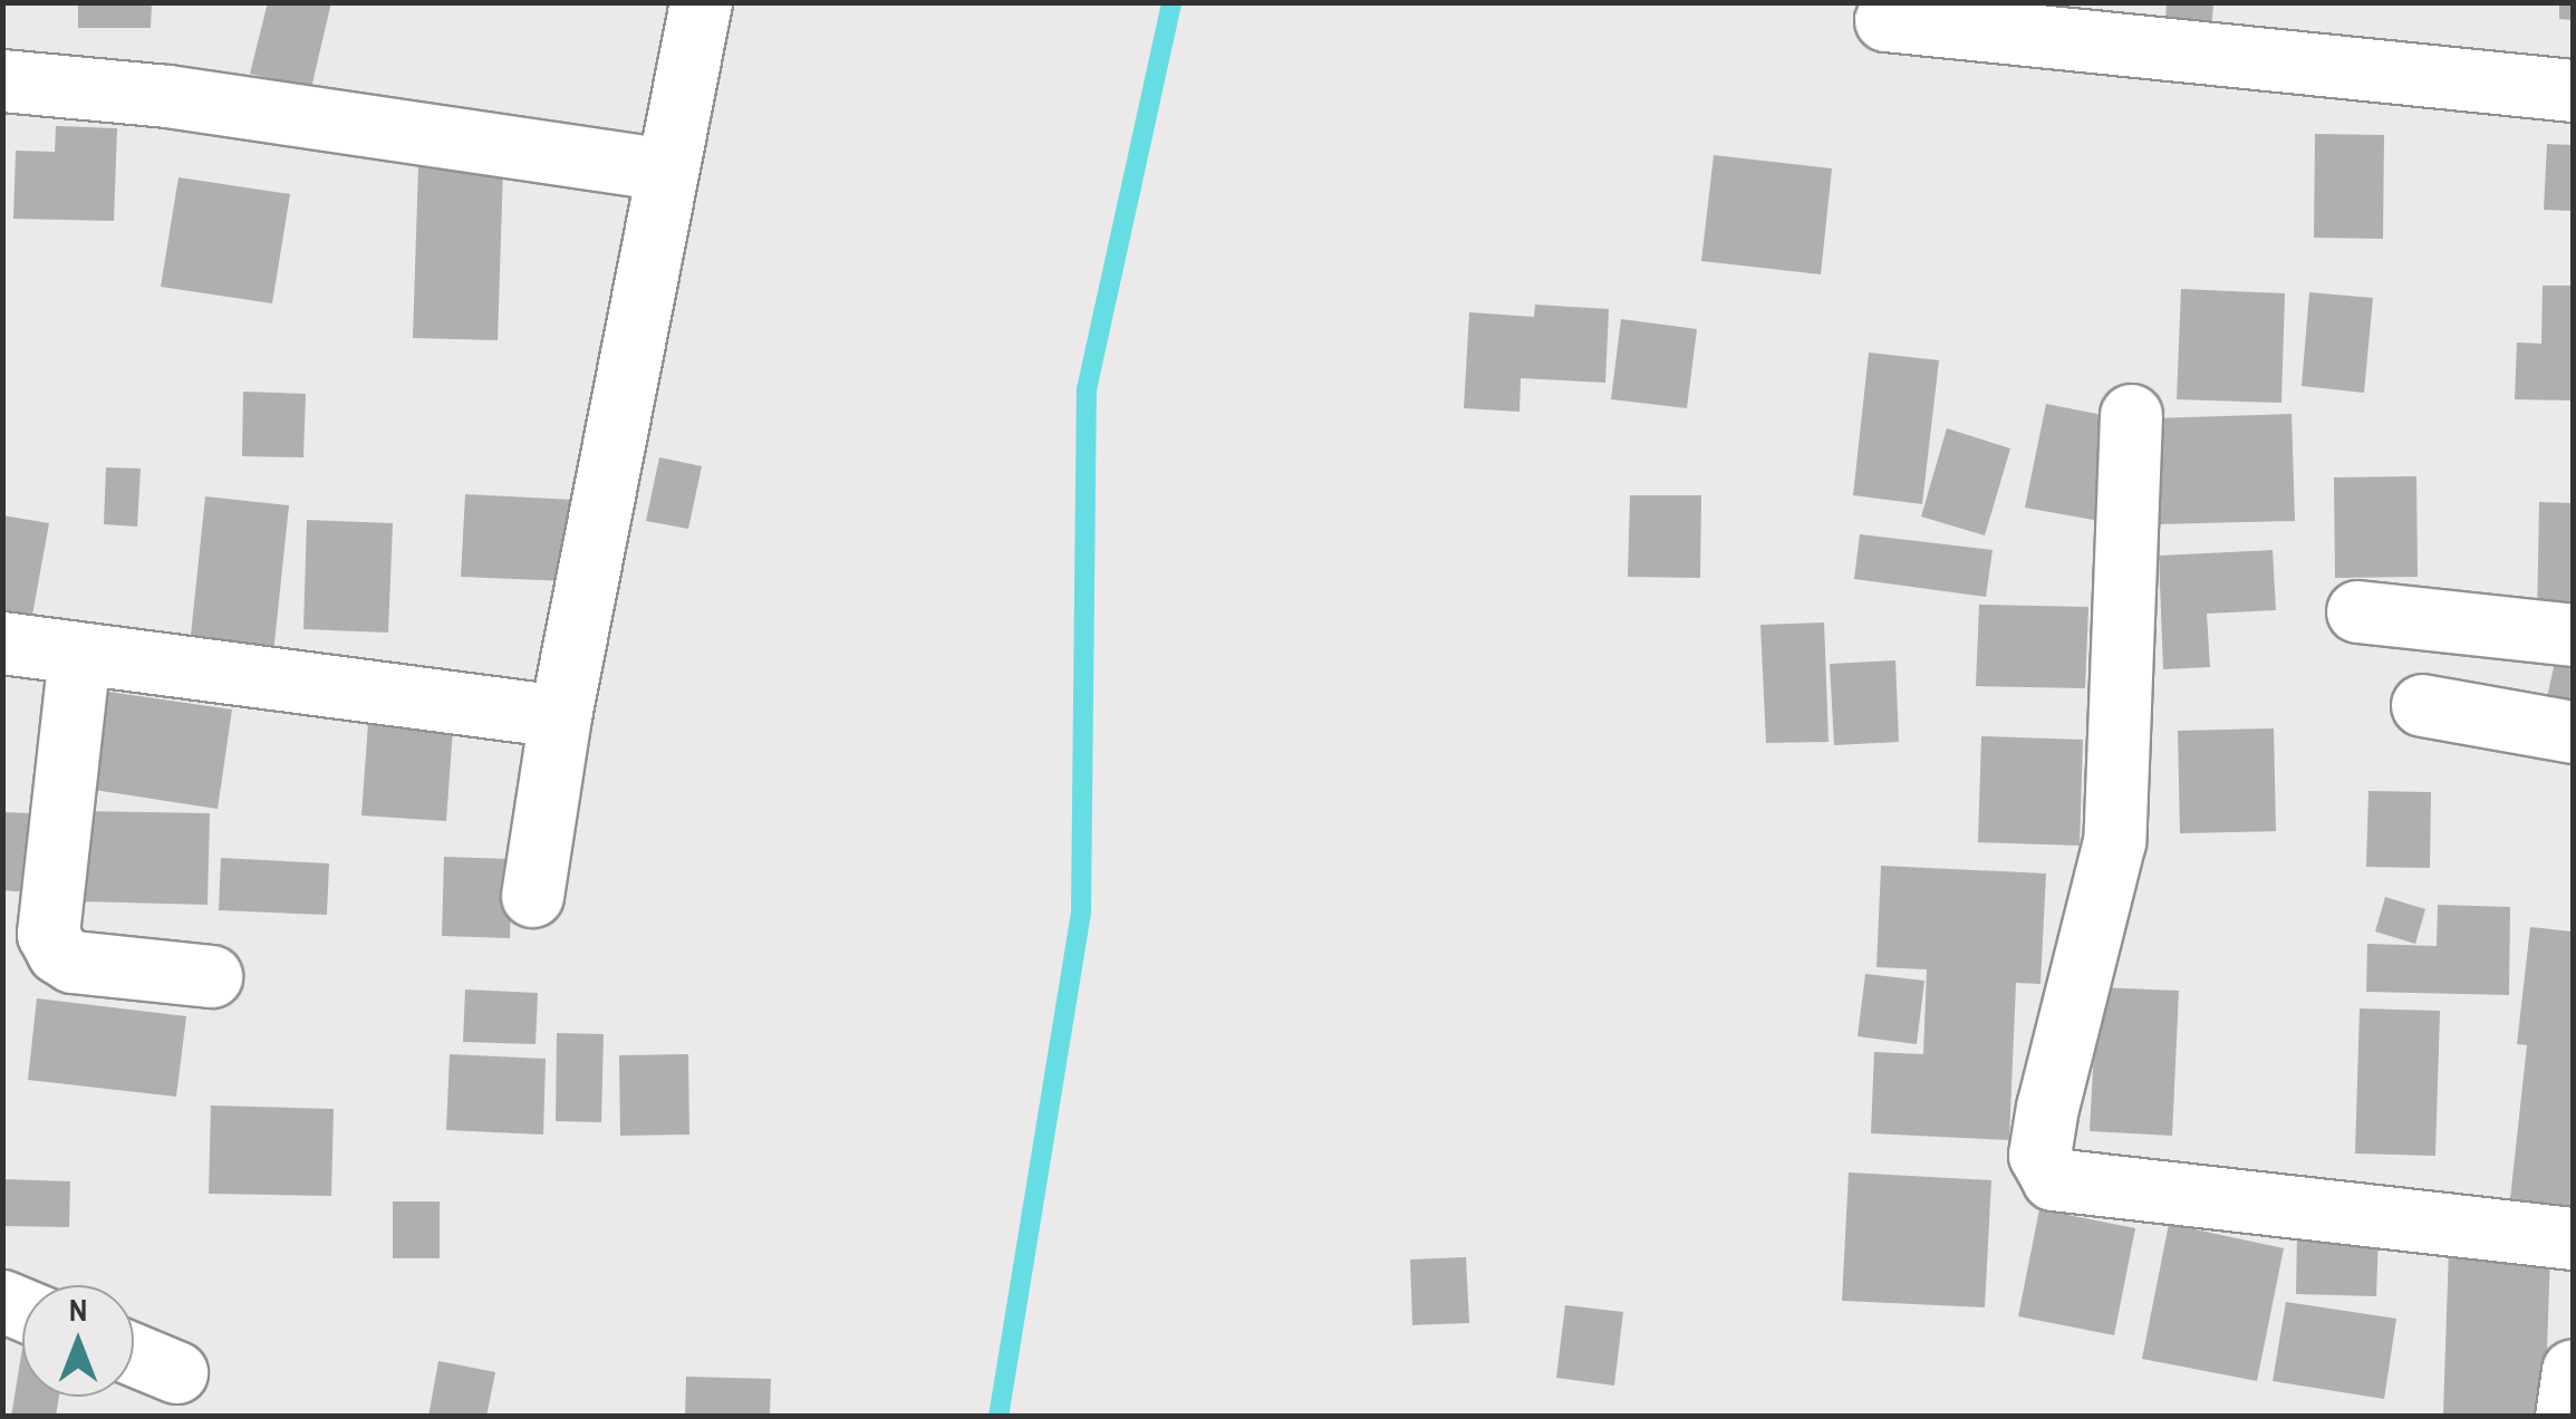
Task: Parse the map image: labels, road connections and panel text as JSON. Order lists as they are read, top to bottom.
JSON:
{
  "north": "top"
}
